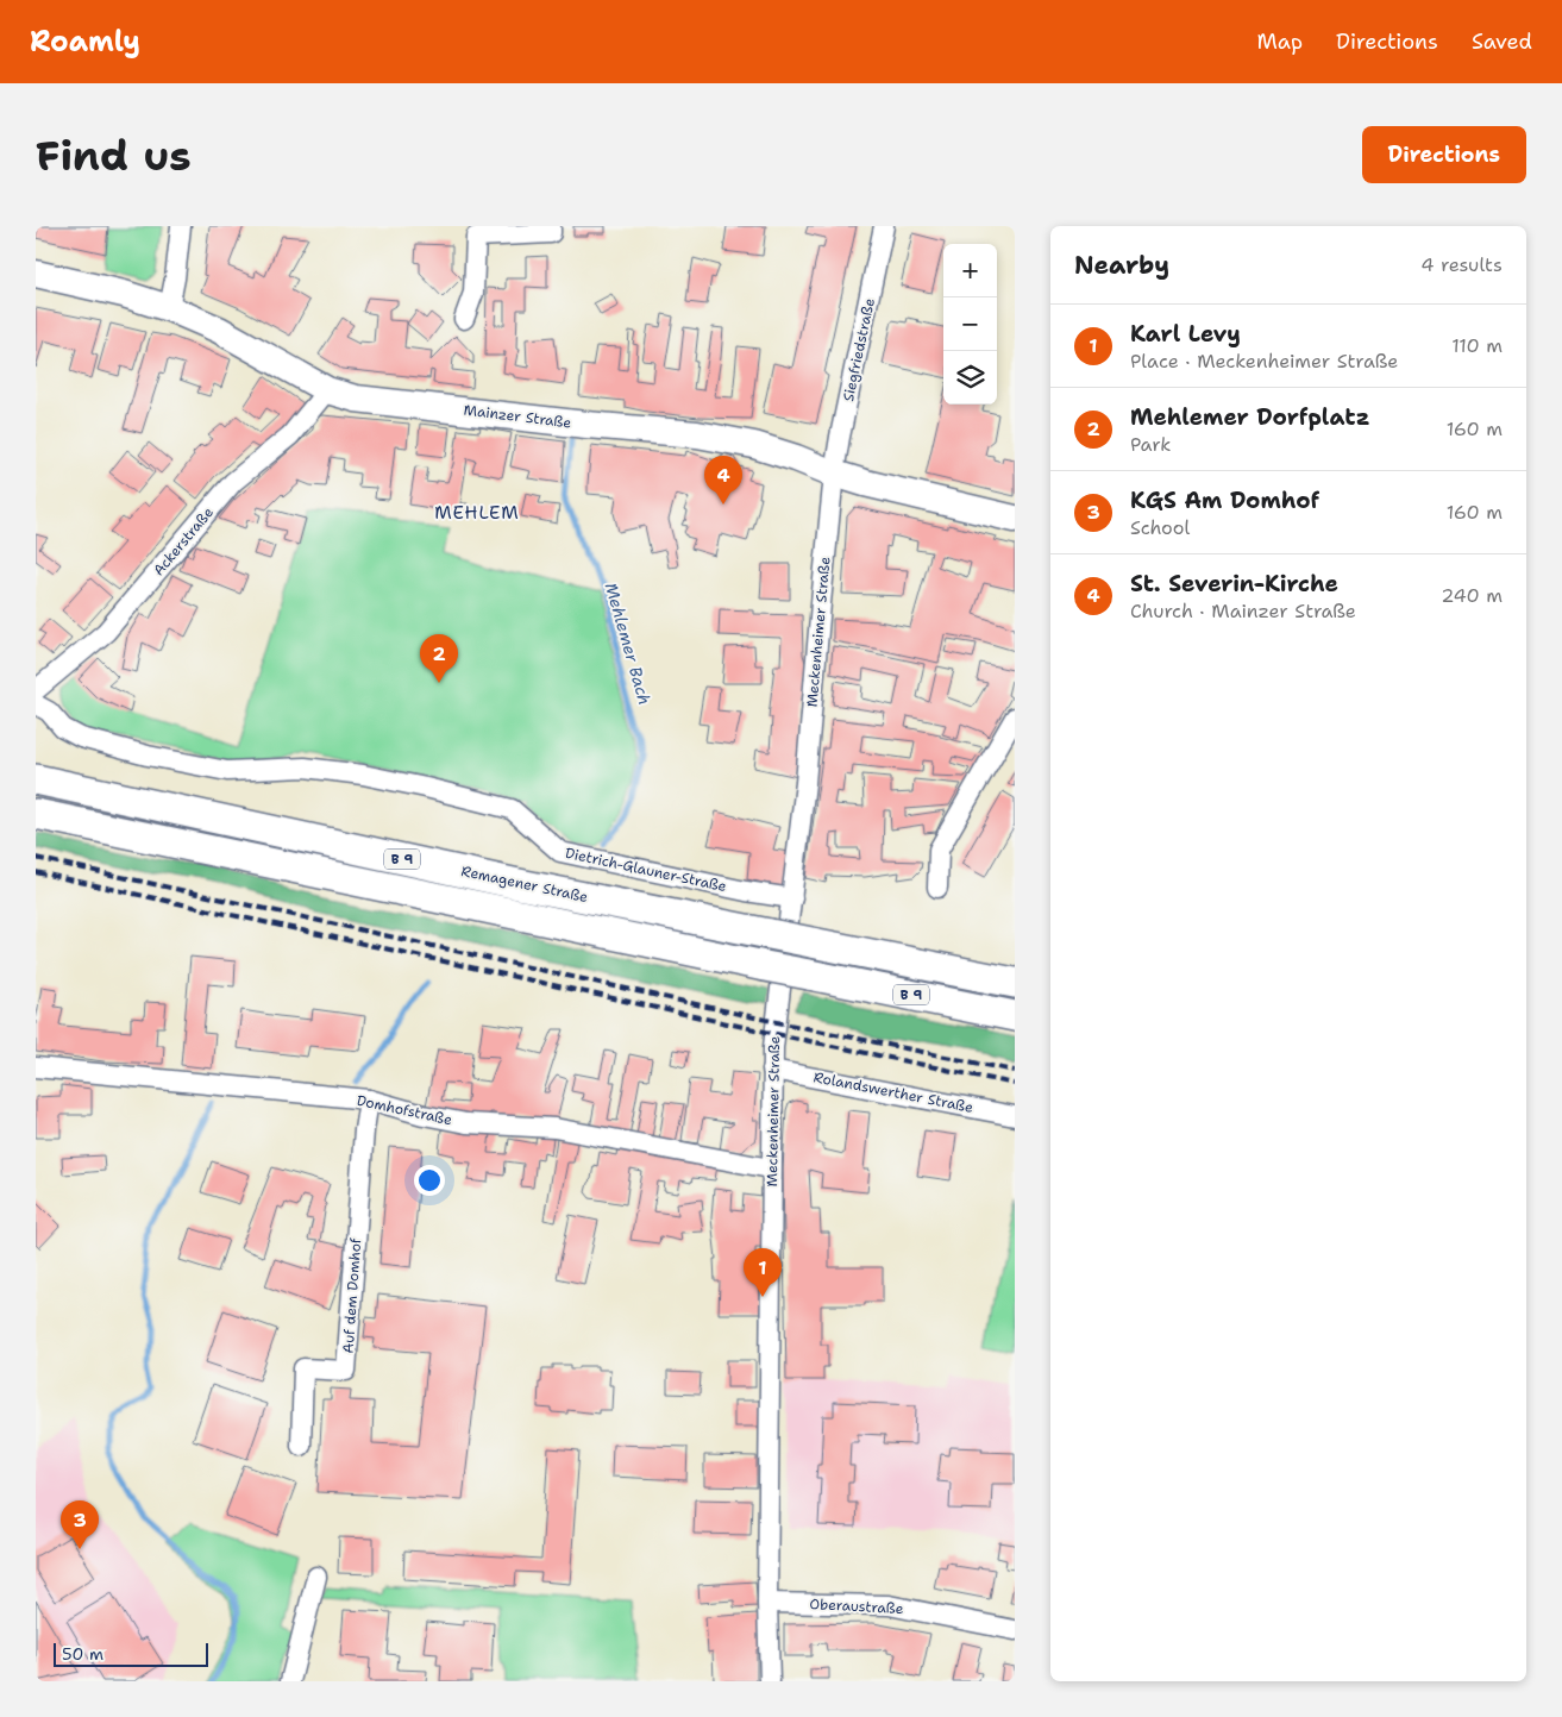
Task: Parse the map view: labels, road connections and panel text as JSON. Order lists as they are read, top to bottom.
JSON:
{
  "streets": {
    "main road": ["B 9", "Remagener Straße"],
    "street": [
      "Siegfriedstraße",
      "Mainzer Straße",
      "Ackerstraße",
      "Meckenheimer Straße",
      "Dietrich-Glauner-Straße",
      "Rolandswerther Straße",
      "Domhofstraße",
      "Auf dem Domhof",
      "Oberaustraße"
    ]
  },
  "crossings": [
    ["Siegfriedstraße", "Mainzer Straße"],
    ["Siegfriedstraße", "Meckenheimer Straße"],
    ["Mainzer Straße", "Ackerstraße"],
    ["Mainzer Straße", "Meckenheimer Straße"],
    ["Meckenheimer Straße", "Dietrich-Glauner-Straße"],
    ["Meckenheimer Straße", "Rolandswerther Straße"],
    ["Meckenheimer Straße", "Domhofstraße"],
    ["Meckenheimer Straße", "Oberaustraße"],
    ["Domhofstraße", "Auf dem Domhof"]
  ],
  "districts": ["MEHLEM"],
  "water": ["Mehlemer Bach"],
  "scale_bar": "50 m",
  "page": {
    "header": "Roamly",
    "nav": ["Map", "Directions", "Saved"],
    "buttons": "Directions",
    "title": "Find us",
    "heading": ["Nearby", "4 results"],
    "map_buttons": ["+", "−"],
    "list": [
      {
        "mark": "1",
        "name": "Karl Levy",
        "note": "Place · Meckenheimer Straße",
        "value": "110 m"
      },
      {
        "mark": "2",
        "name": "Mehlemer Dorfplatz",
        "note": "Park",
        "value": "160 m"
      },
      {
        "mark": "3",
        "name": "KGS Am Domhof",
        "note": "School",
        "value": "160 m"
      },
      {
        "mark": "4",
        "name": "St. Severin-Kirche",
        "note": "Church · Mainzer Straße",
        "value": "240 m"
      }
    ],
    "pins": [
      "4",
      "2",
      "1",
      "3"
    ],
    "scale": "50 m"
  }
}
